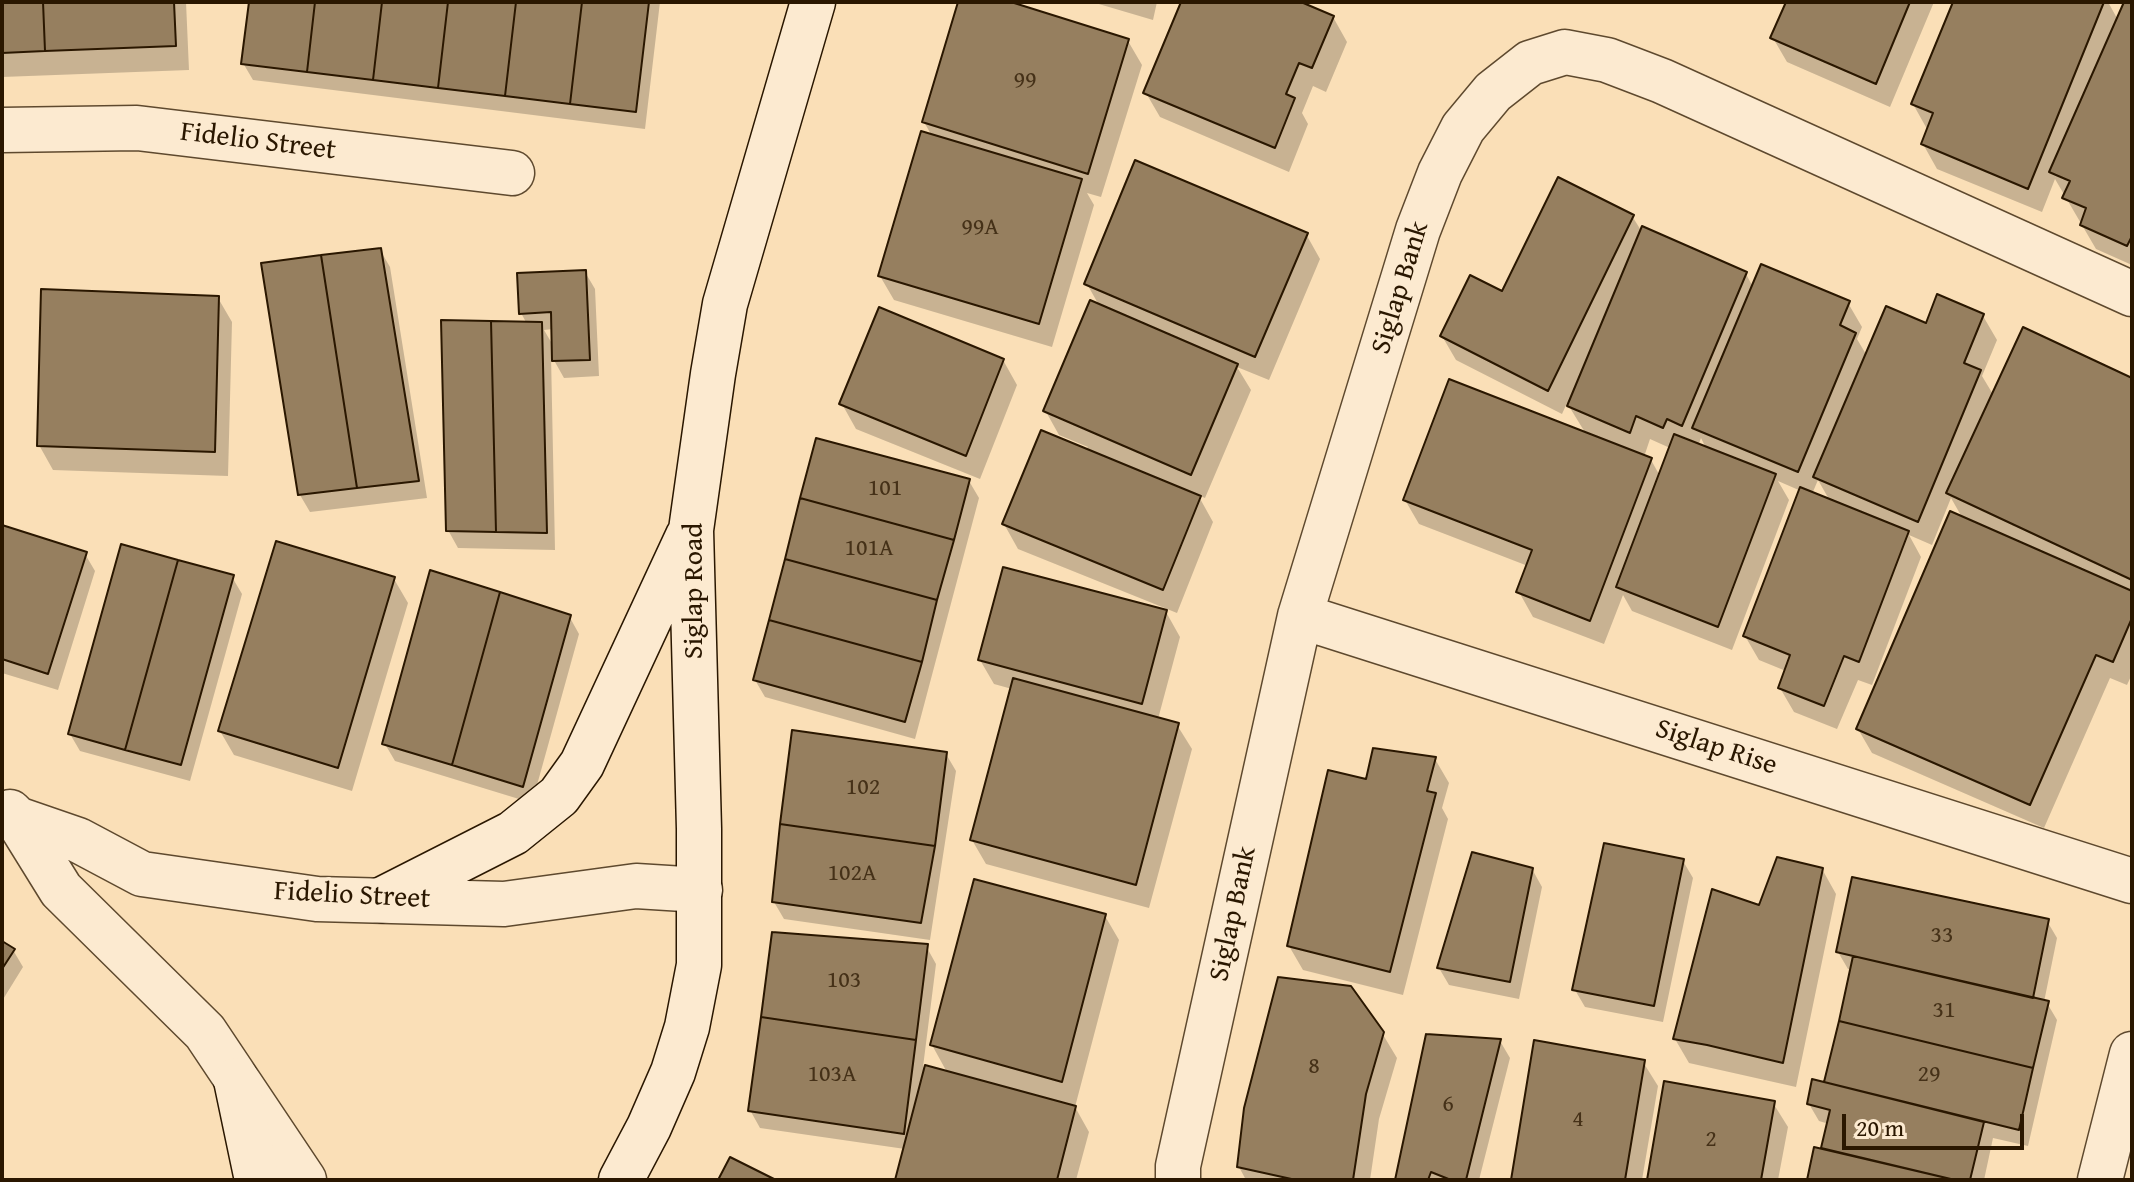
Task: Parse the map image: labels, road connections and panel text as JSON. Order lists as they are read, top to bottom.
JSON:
{
  "streets": {
    "street": [
      "Fidelio Street",
      "Siglap Bank",
      "Siglap Road",
      "Siglap Rise"
    ]
  },
  "crossings": [
    ["Fidelio Street", "Siglap Road"],
    ["Siglap Bank", "Siglap Rise"]
  ],
  "house_numbers": [
    "99",
    "99A",
    "101",
    "101A",
    "102",
    "102A",
    "33",
    "103",
    "31",
    "8",
    "103A",
    "29",
    "6",
    "4",
    "2"
  ],
  "scale_bar": "20 m"
}
